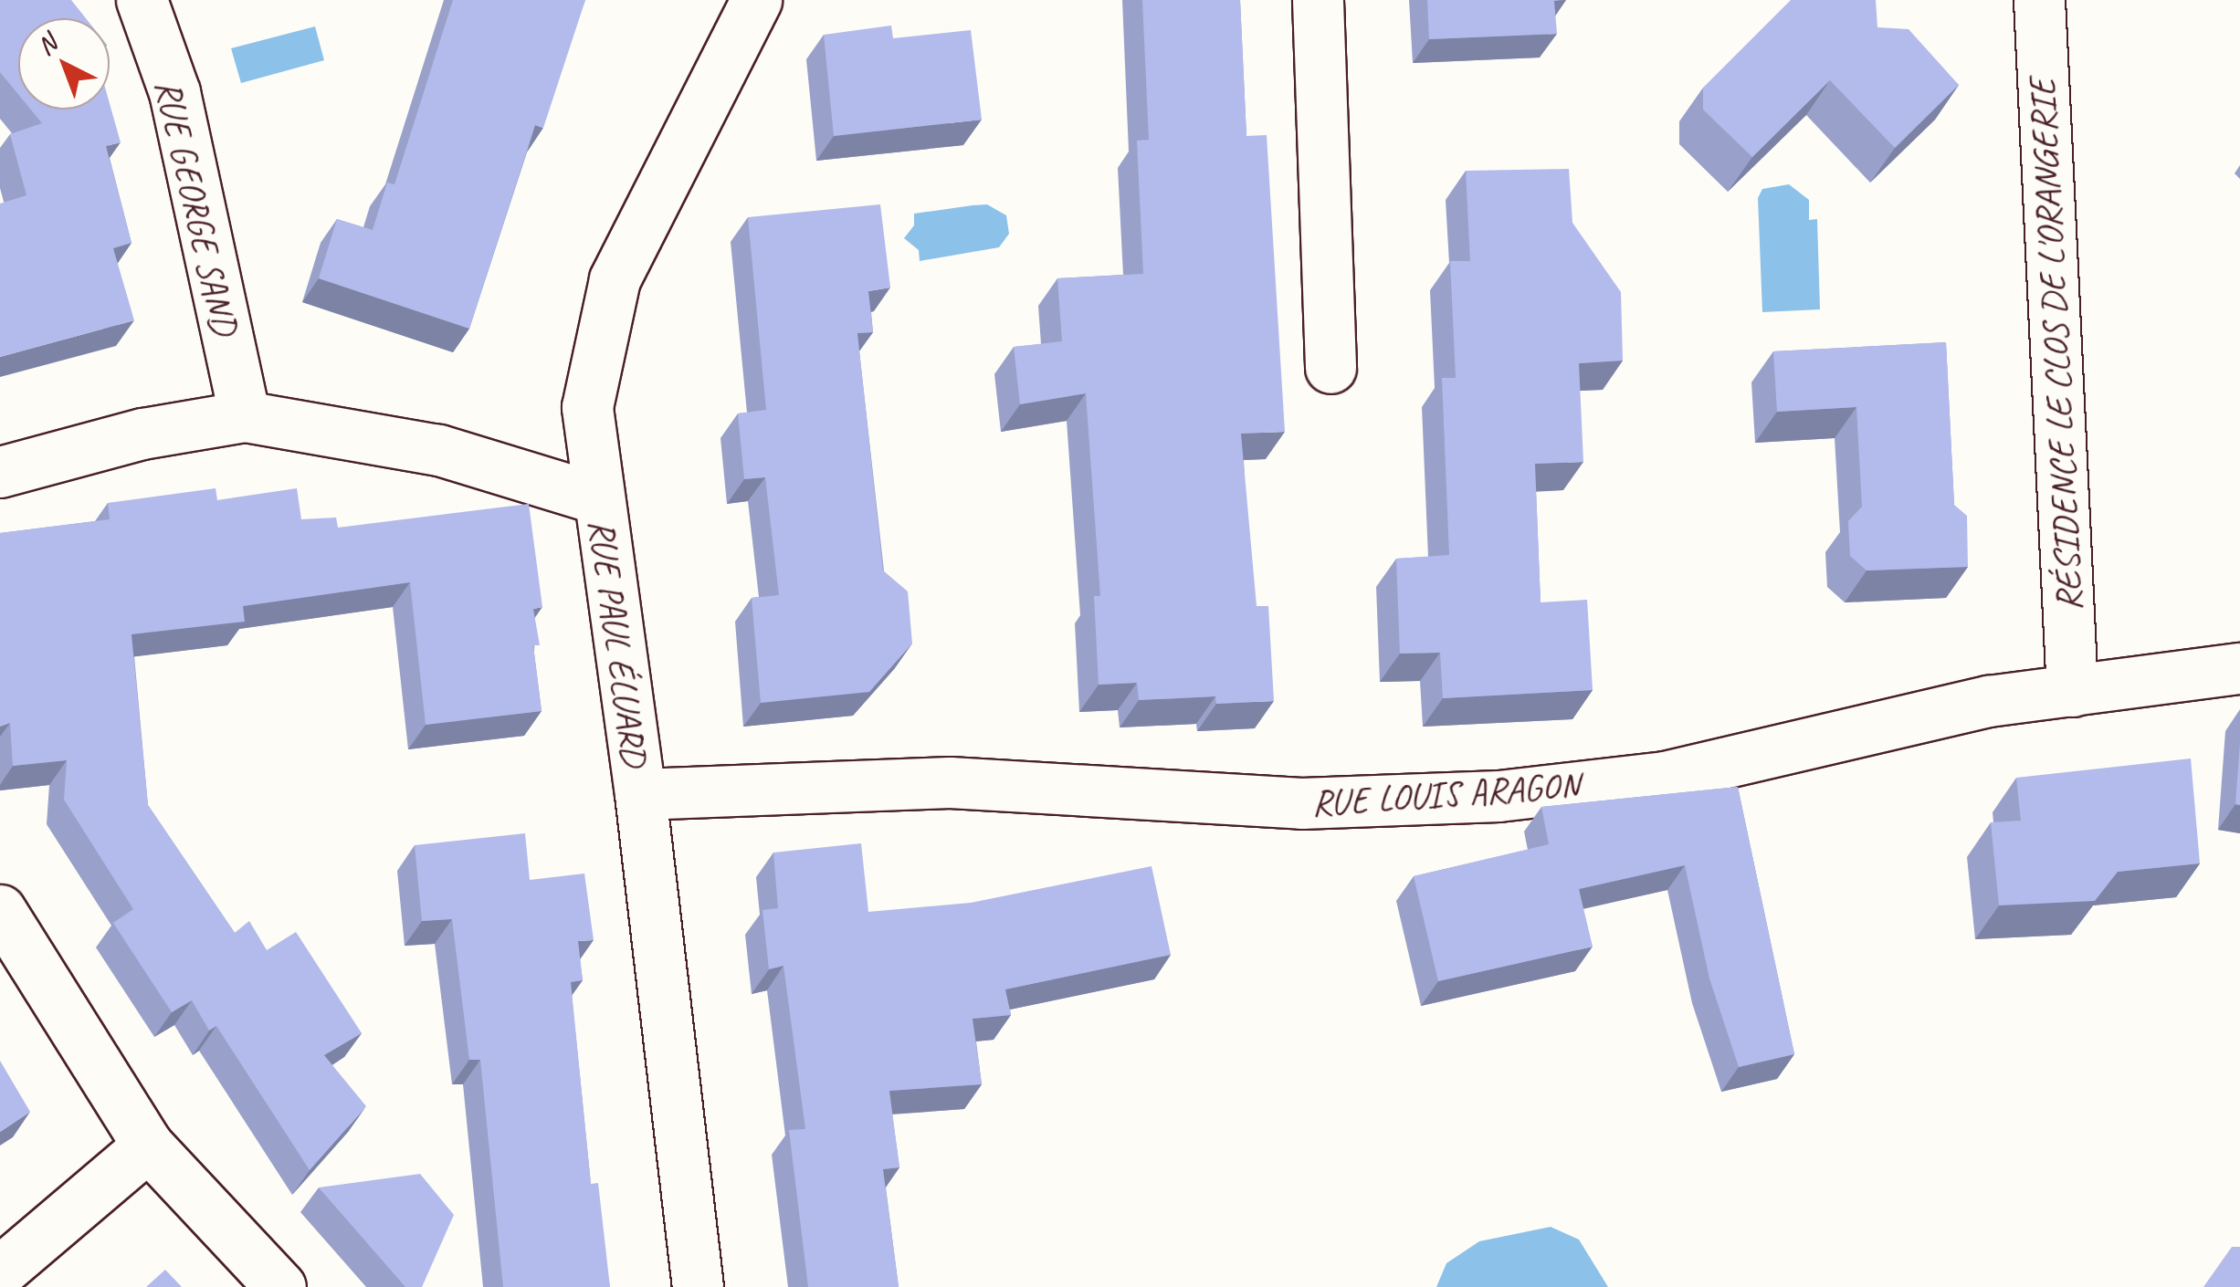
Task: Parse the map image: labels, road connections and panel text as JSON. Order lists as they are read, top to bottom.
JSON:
{
  "streets": {
    "street": [
      "RUE GEORGE SAND",
      "RÉSIDENCE LE CLOS DE L'ORANGERIE",
      "RUE PAUL ÉLUARD",
      "RUE LOUIS ARAGON"
    ]
  },
  "crossings": [
    ["RUE GEORGE SAND", "RUE PAUL ÉLUARD"],
    ["RÉSIDENCE LE CLOS DE L'ORANGERIE", "RUE LOUIS ARAGON"],
    ["RUE PAUL ÉLUARD", "RUE LOUIS ARAGON"]
  ],
  "north": "top left"
}
